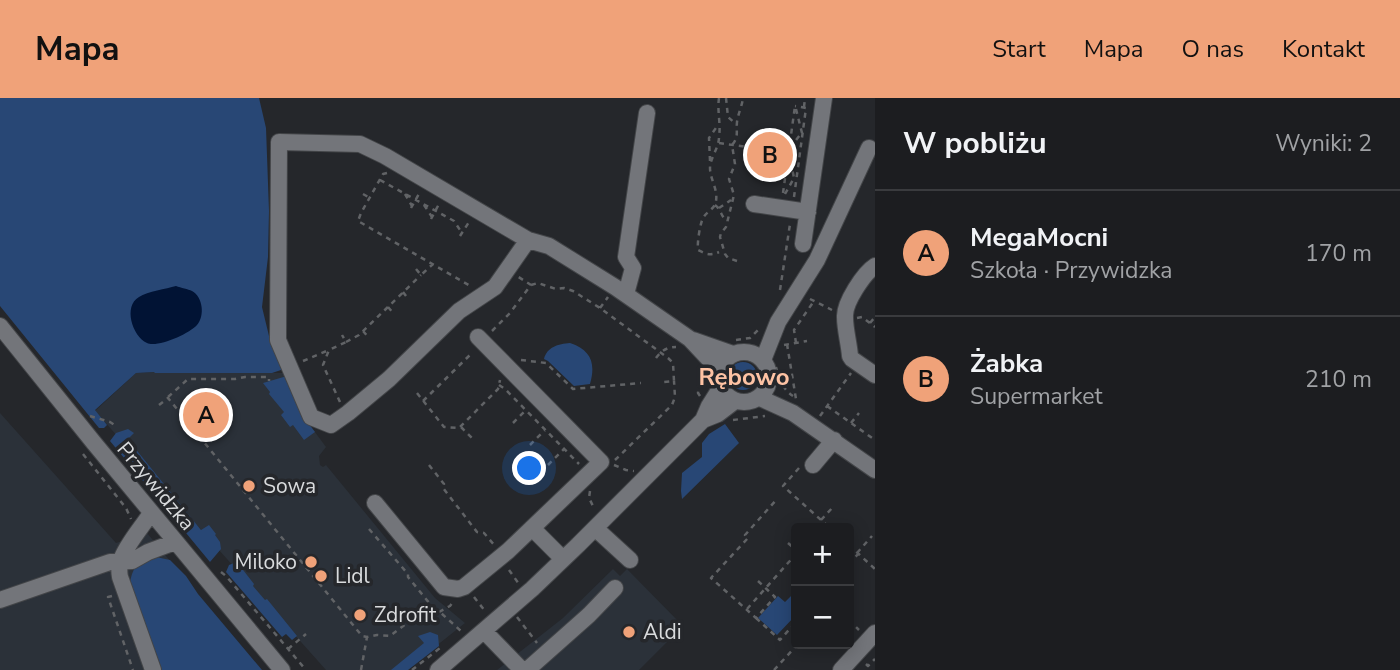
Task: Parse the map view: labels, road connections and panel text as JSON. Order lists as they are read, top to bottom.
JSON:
{
  "streets": {
    "street": ["Przywidzka"]
  },
  "districts": ["Rębowo"],
  "places": [
    "Sowa",
    "Miloko",
    "Lidl",
    "Zdrofit",
    "Aldi"
  ],
  "page": {
    "header": "Mapa",
    "nav": [
      "Start",
      "Mapa",
      "O nas",
      "Kontakt"
    ],
    "heading": ["W pobliżu", "Wyniki: 2"],
    "pins": ["B", "A"],
    "list": [
      {
        "mark": "A",
        "name": "MegaMocni",
        "note": "Szkoła · Przywidzka",
        "value": "170 m"
      },
      {
        "mark": "B",
        "name": "Żabka",
        "note": "Supermarket",
        "value": "210 m"
      }
    ],
    "map_buttons": ["+", "−"]
  }
}
